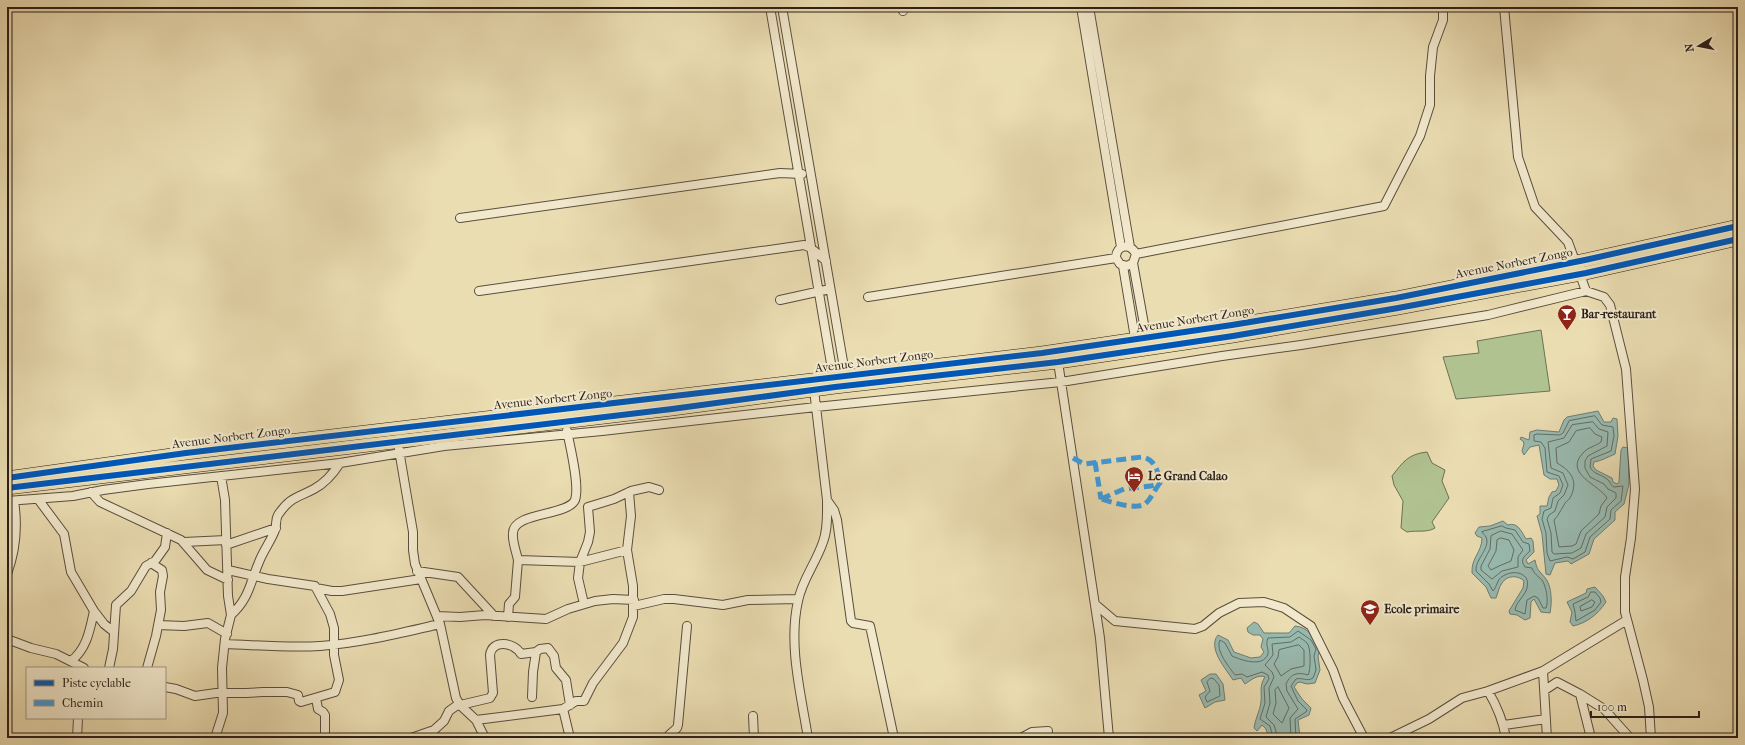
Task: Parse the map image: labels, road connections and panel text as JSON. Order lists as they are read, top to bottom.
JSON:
{
  "streets": {
    "main road": ["Avenue Norbert Zongo"]
  },
  "places": {
    "bar": ["Bar-restaurant"],
    "hotel": ["Le Grand Calao"],
    "school or university": ["Ecole primaire"]
  },
  "legend": ["Piste cyclable", "Chemin"],
  "scale_bar": "100 m",
  "north": "left"
}
